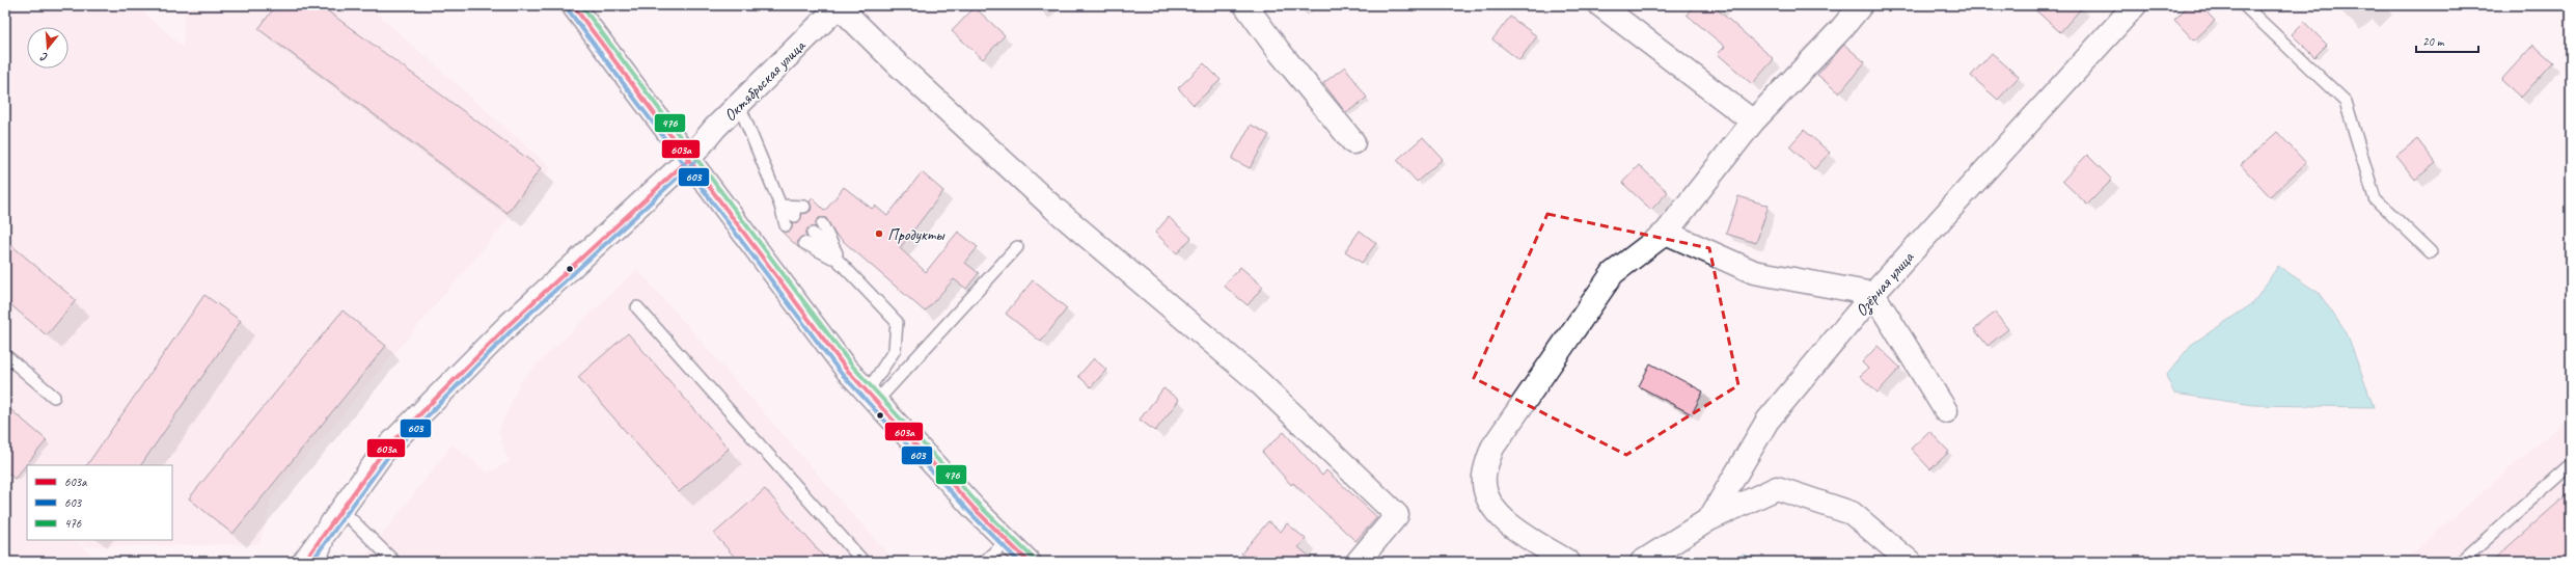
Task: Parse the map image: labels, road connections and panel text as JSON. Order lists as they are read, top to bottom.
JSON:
{
  "streets": {
    "street": ["Октябрьская улица", "Озёрная улица"]
  },
  "places": ["Продукты"],
  "lines": ["transit line 603а", "transit line 476", "transit line 603"],
  "legend": ["603а", "603", "476"],
  "scale_bar": "20 m",
  "north": "bottom"
}
